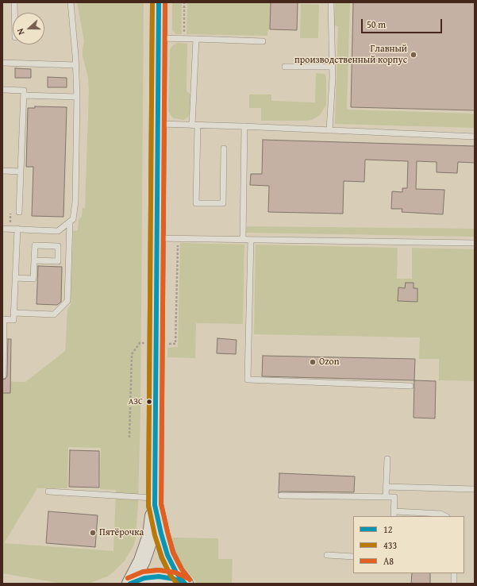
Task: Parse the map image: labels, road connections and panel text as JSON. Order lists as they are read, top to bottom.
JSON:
{
  "places": [
    "Главный производственный корпус",
    "Ozon",
    "АЗС",
    "Пятёрочка"
  ],
  "lines": ["transit line 12", "transit line 433", "transit line А8"],
  "legend": ["12", "433", "А8"],
  "scale_bar": "50 m",
  "north": "left"
}
